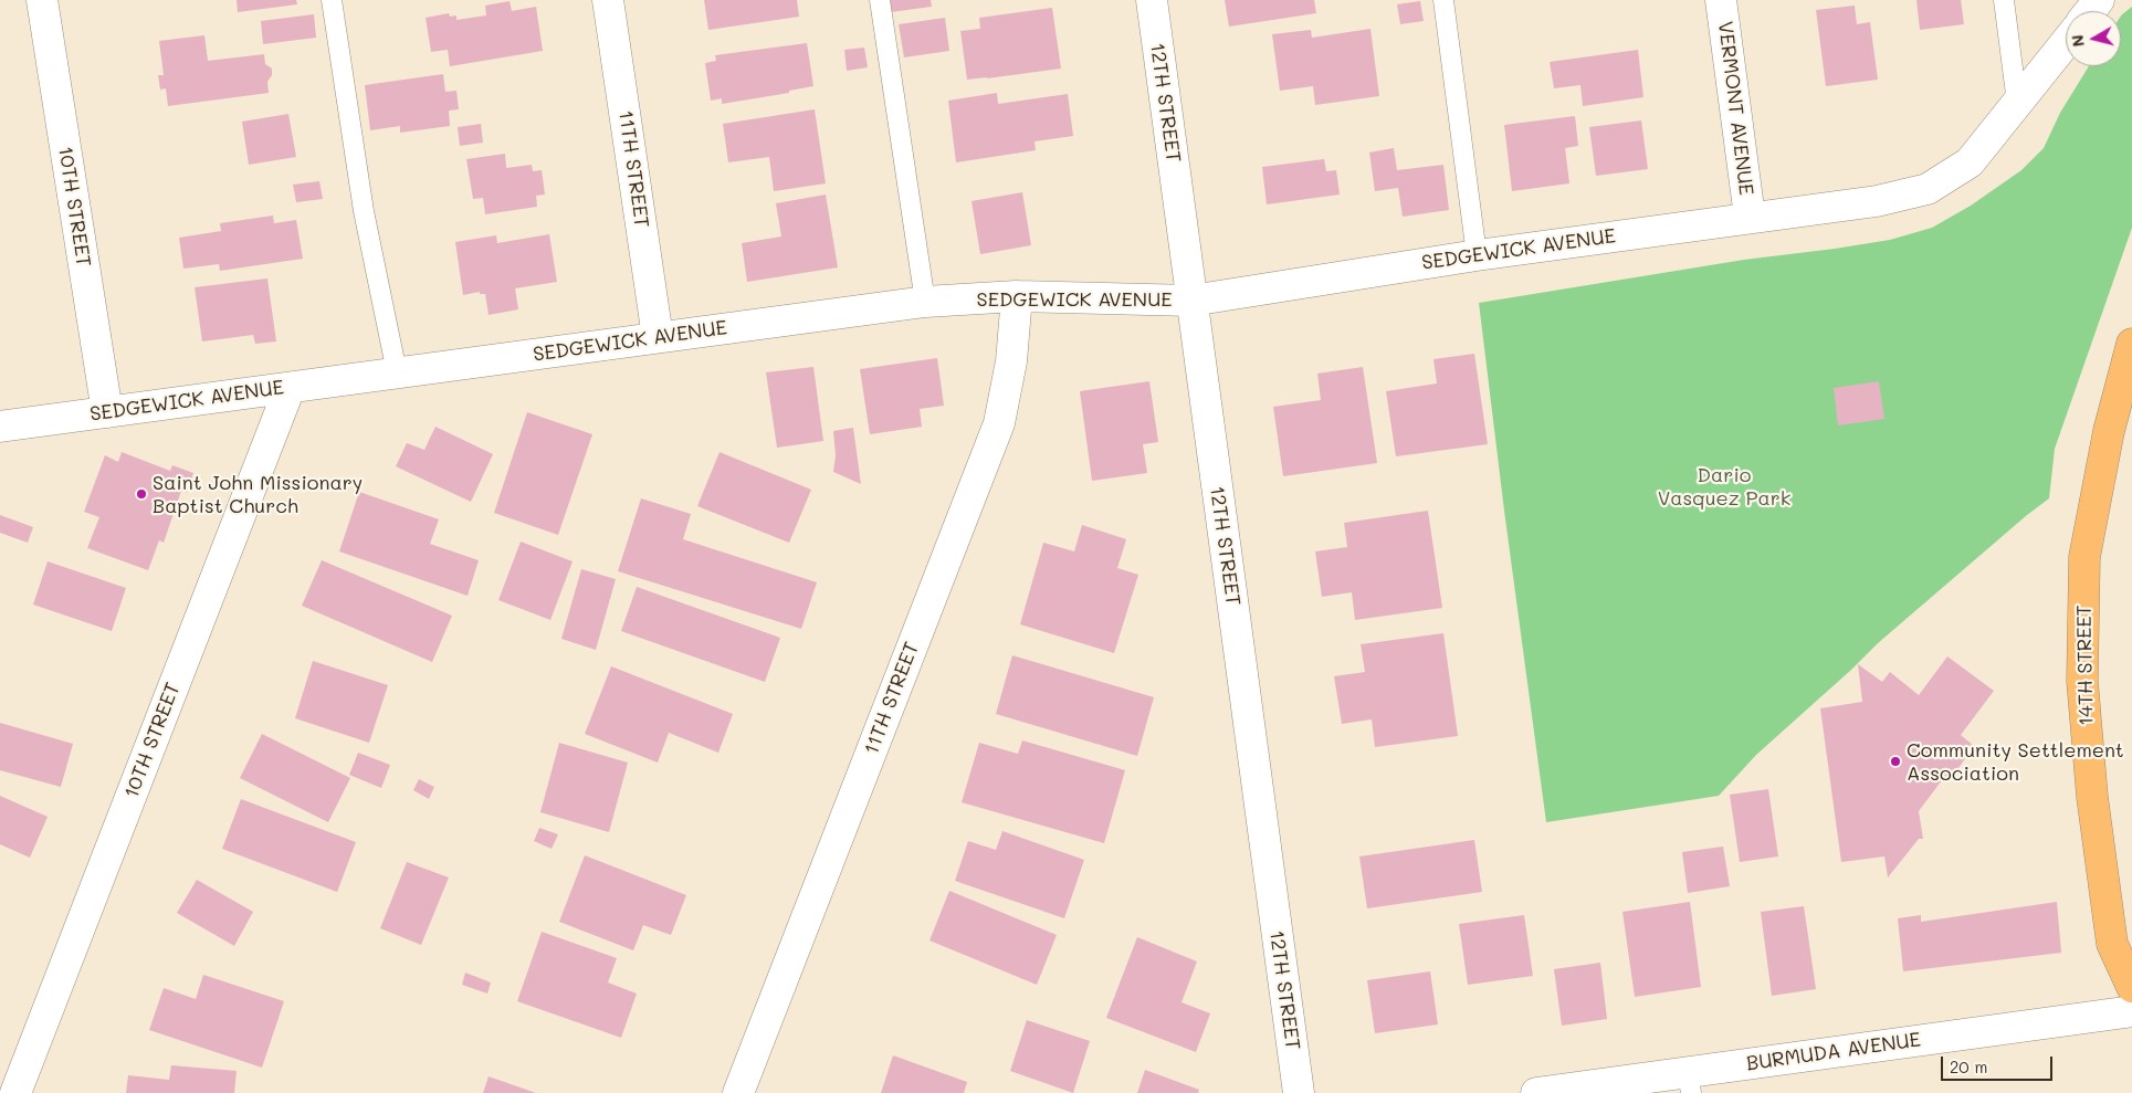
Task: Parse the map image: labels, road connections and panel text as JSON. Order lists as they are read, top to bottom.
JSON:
{
  "streets": {
    "main road": ["14TH STREET"],
    "street": [
      "12TH STREET",
      "VERMONT AVENUE",
      "11TH STREET",
      "10TH STREET",
      "SEDGEWICK AVENUE",
      "BURMUDA AVENUE"
    ]
  },
  "crossings": [
    ["12TH STREET", "SEDGEWICK AVENUE"],
    ["VERMONT AVENUE", "SEDGEWICK AVENUE"],
    ["11TH STREET", "SEDGEWICK AVENUE"],
    ["10TH STREET", "SEDGEWICK AVENUE"]
  ],
  "parks": ["Dario Vasquez Park"],
  "places": ["Saint John Missionary Baptist Church", "Community Settlement Association"],
  "scale_bar": "20 m",
  "north": "left"
}
